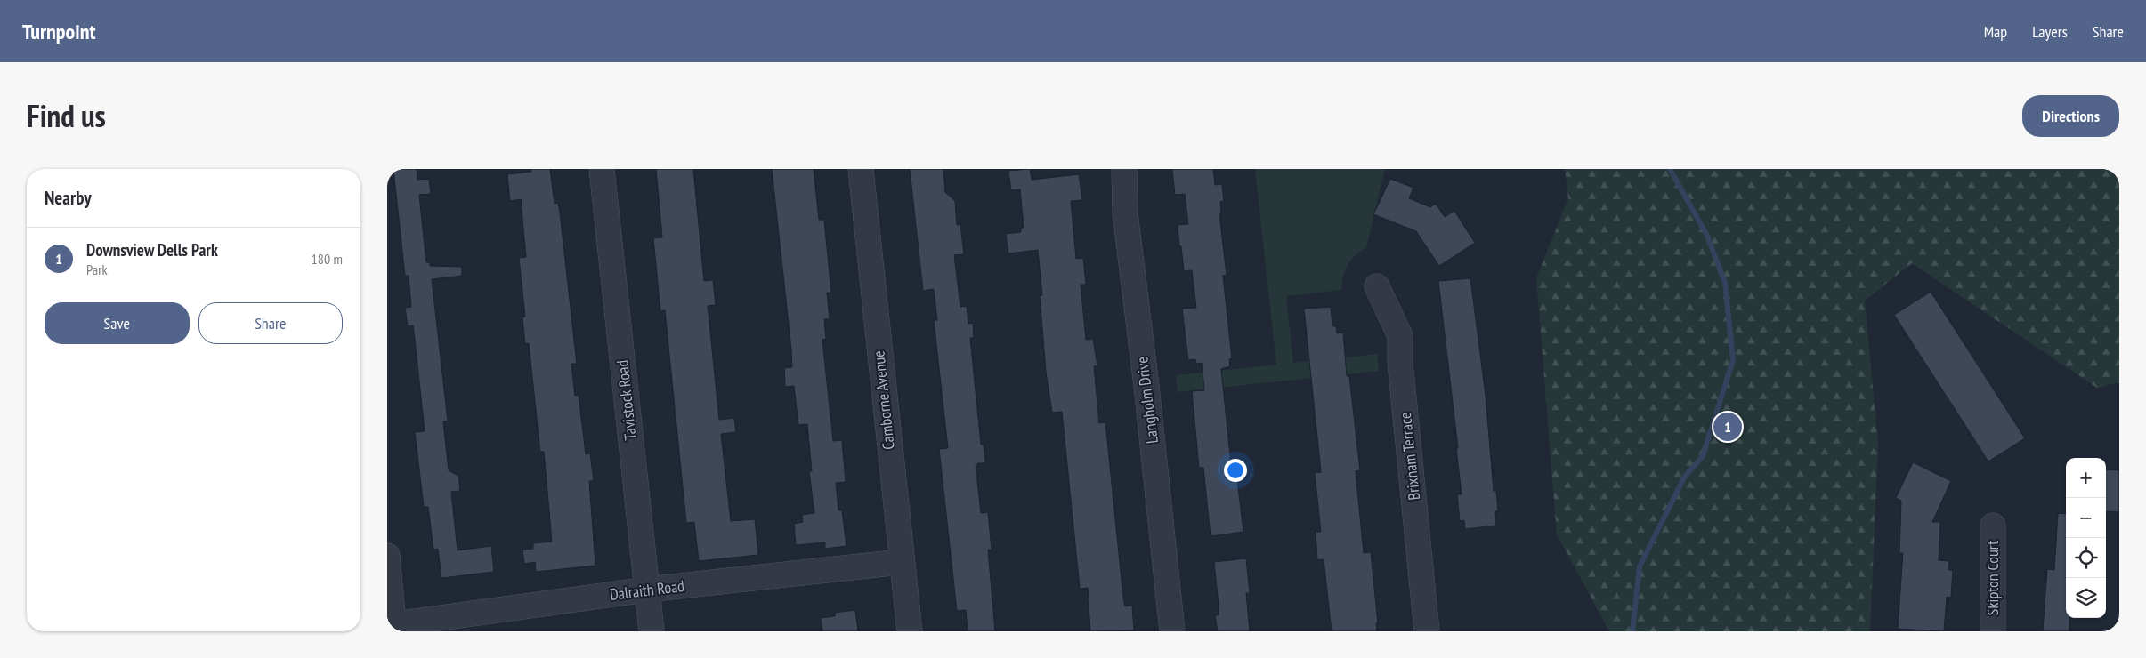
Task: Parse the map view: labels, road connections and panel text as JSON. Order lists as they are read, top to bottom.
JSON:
{
  "streets": {
    "street": [
      "Tavistock Road",
      "Camborne Avenue",
      "Langholm Drive",
      "Brixham Terrace",
      "Skipton Court",
      "Dalraith Road"
    ]
  },
  "crossings": [
    ["Tavistock Road", "Dalraith Road"],
    ["Camborne Avenue", "Dalraith Road"]
  ],
  "page": {
    "header": "Turnpoint",
    "nav": ["Map", "Layers", "Share"],
    "title": "Find us",
    "buttons": [
      "Directions",
      ["Save", "Share"]
    ],
    "heading": "Nearby",
    "list": [
      {
        "mark": "1",
        "name": "Downsview Dells Park",
        "note": "Park",
        "value": "180 m"
      }
    ],
    "pins": "1",
    "map_buttons": ["+", "−"]
  }
}
